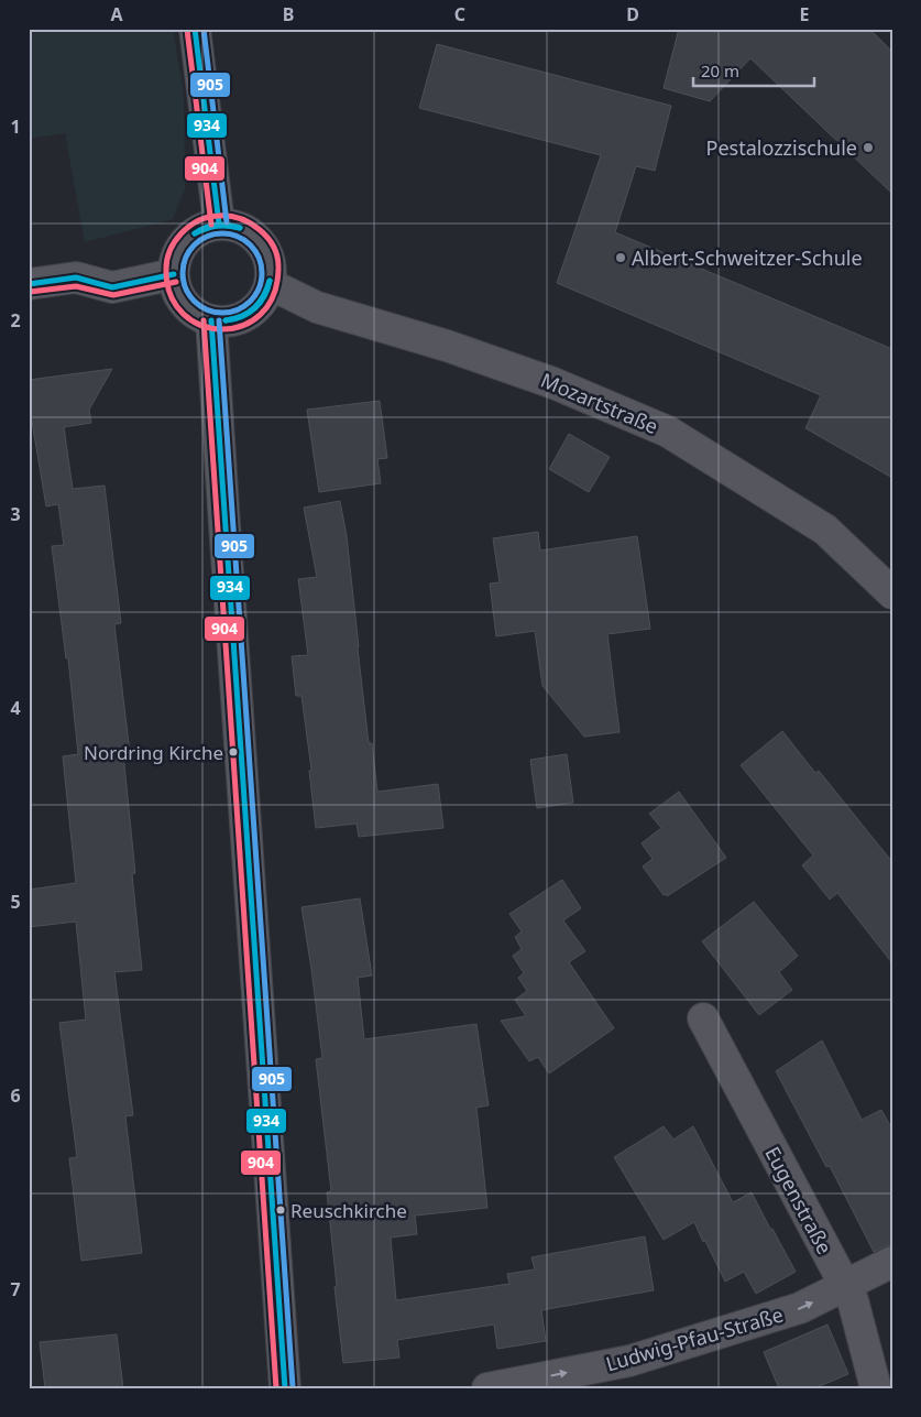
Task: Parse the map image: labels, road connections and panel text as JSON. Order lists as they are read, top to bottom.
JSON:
{
  "streets": {
    "street": ["Mozartstraße", "Eugenstraße", "Ludwig-Pfau-Straße"]
  },
  "crossings": [
    ["Eugenstraße", "Ludwig-Pfau-Straße"]
  ],
  "one_way": ["Ludwig-Pfau-Straße"],
  "places": [
    "Pestalozzischule",
    "Albert-Schweitzer-Schule",
    "Nordring Kirche",
    "Reuschkirche"
  ],
  "lines": ["transit line 934", "transit line 905", "transit line 904"],
  "scale_bar": "20 m",
  "grid": {
    "columns": [
      "A",
      "B",
      "C",
      "D",
      "E"
    ],
    "rows": [
      "1",
      "2",
      "3",
      "4",
      "5",
      "6",
      "7"
    ]
  }
}
